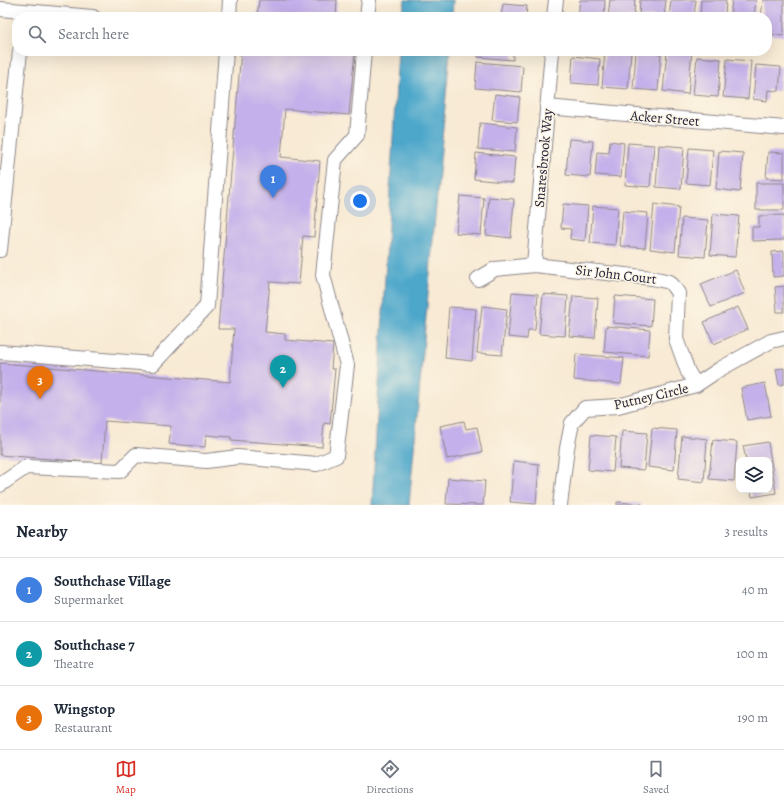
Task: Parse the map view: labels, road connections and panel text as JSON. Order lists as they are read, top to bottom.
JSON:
{
  "streets": {
    "street": [
      "Acker Street",
      "Snaresbrook Way",
      "Sir John Court",
      "Putney Circle"
    ]
  },
  "crossings": [
    ["Acker Street", "Snaresbrook Way"],
    ["Snaresbrook Way", "Sir John Court"],
    ["Sir John Court", "Putney Circle"]
  ],
  "page": {
    "search": "Search here",
    "pins": ["1", "2", "3"],
    "heading": ["Nearby", "3 results"],
    "list": [
      {
        "mark": "1",
        "name": "Southchase Village",
        "note": "Supermarket",
        "value": "40 m"
      },
      {
        "mark": "2",
        "name": "Southchase 7",
        "note": "Theatre",
        "value": "100 m"
      },
      {
        "mark": "3",
        "name": "Wingstop",
        "note": "Restaurant",
        "value": "190 m"
      }
    ],
    "nav": ["Map", "Directions", "Saved"]
  }
}
